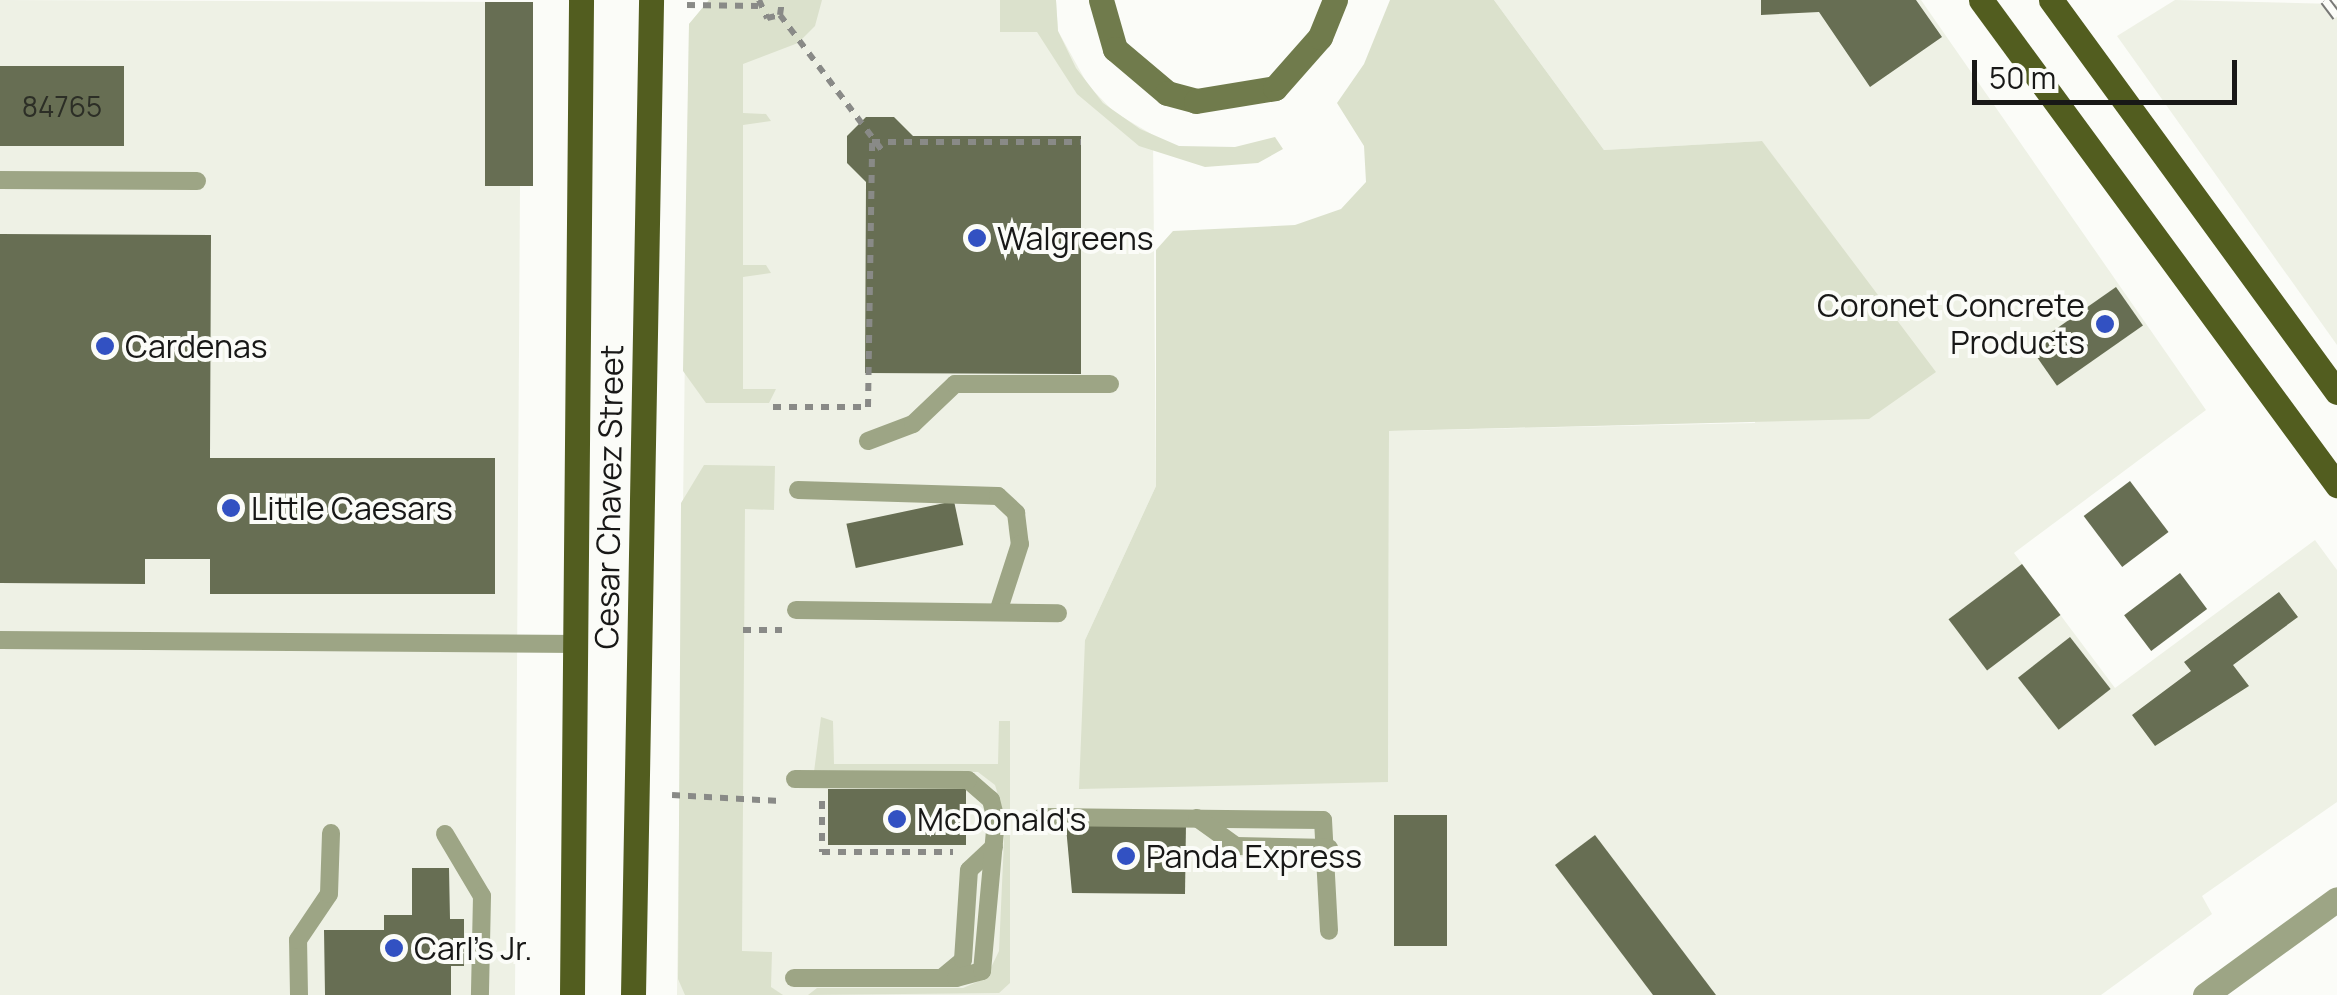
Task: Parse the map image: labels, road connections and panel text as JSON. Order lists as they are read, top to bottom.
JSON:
{
  "streets": {
    "main road": ["Cesar Chavez Street"]
  },
  "places": [
    "Walgreens",
    "Coronet Concrete Products",
    "Cardenas",
    "Little Caesars",
    "McDonald's",
    "Panda Express",
    "Carl's Jr."
  ],
  "house_numbers": ["84765"],
  "scale_bar": "50 m"
}
